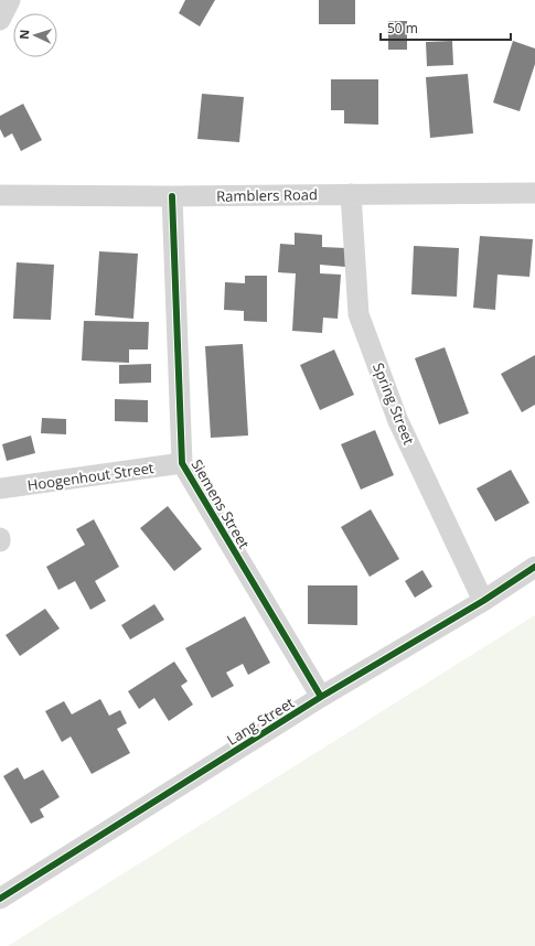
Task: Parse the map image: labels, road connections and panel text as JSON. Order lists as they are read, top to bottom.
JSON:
{
  "streets": {
    "street": [
      "Ramblers Road",
      "Spring Street",
      "Hoogenhout Street",
      "Siemens Street",
      "Lang Street"
    ]
  },
  "crossings": [
    ["Ramblers Road", "Spring Street"],
    ["Ramblers Road", "Siemens Street"],
    ["Spring Street", "Lang Street"],
    ["Hoogenhout Street", "Siemens Street"],
    ["Siemens Street", "Lang Street"]
  ],
  "scale_bar": "50 m",
  "north": "left"
}
